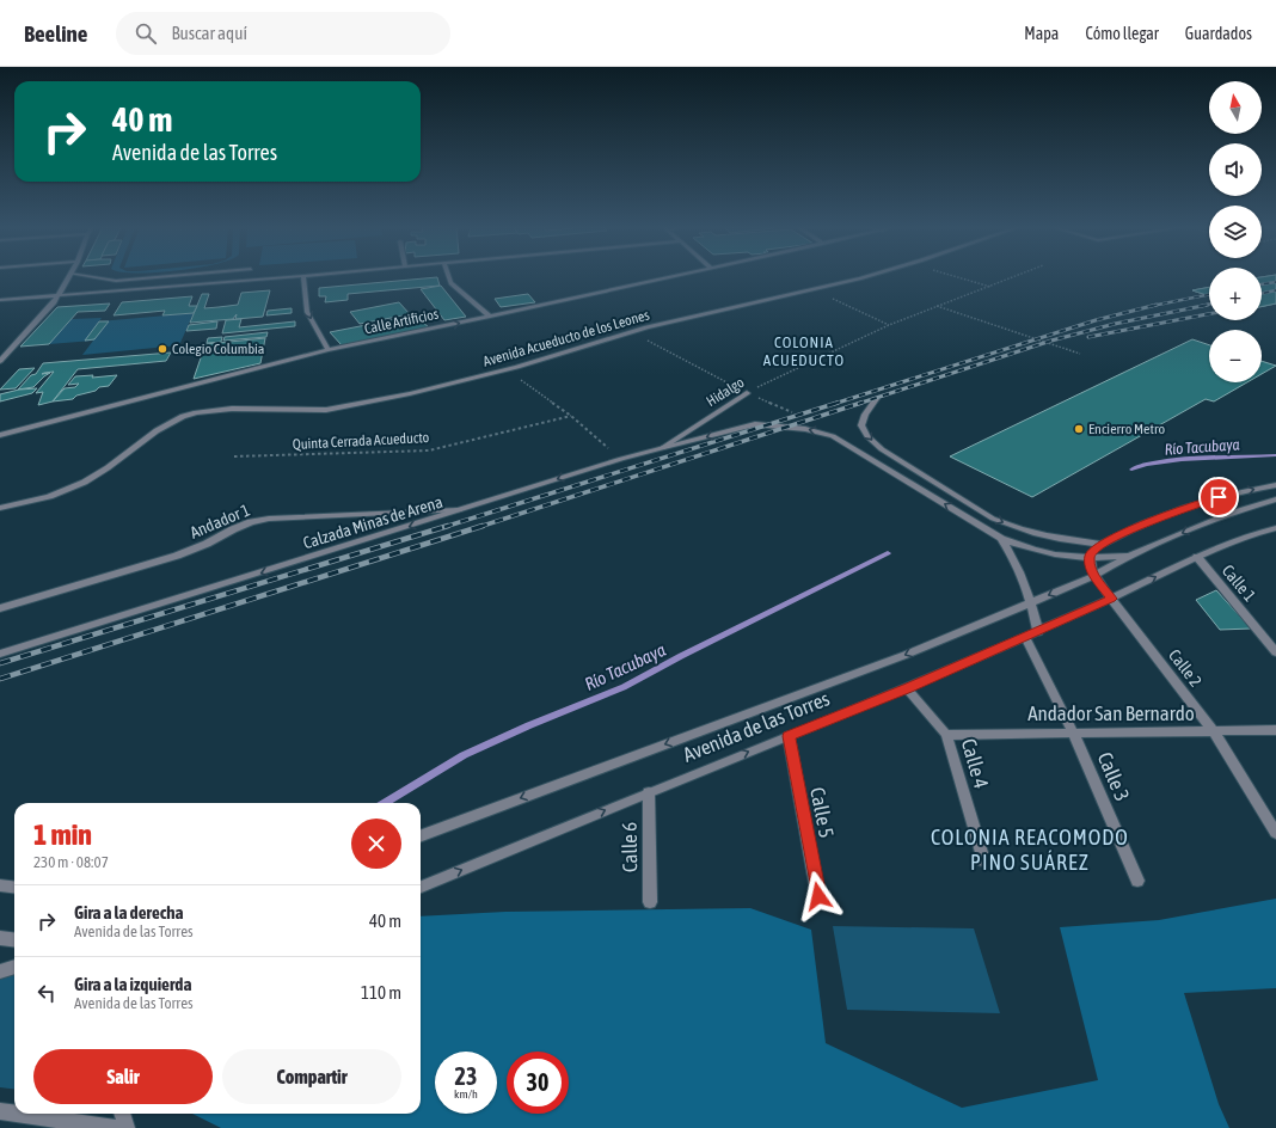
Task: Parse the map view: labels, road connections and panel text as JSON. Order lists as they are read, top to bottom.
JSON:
{
  "streets": {
    "street": [
      "Calle Artificios",
      "Avenida Acueducto de los Leones",
      "Hidalgo",
      "Andador 1",
      "Calzada Minas de Arena",
      "Calle 1",
      "Calle 2",
      "Andador San Bernardo",
      "Avenida de las Torres",
      "Calle 4",
      "Calle 3",
      "Calle 5",
      "Calle 6"
    ],
    "path": ["Quinta Cerrada Acueducto"]
  },
  "crossings": [
    ["Hidalgo", "Calzada Minas de Arena"],
    ["Andador 1", "Calzada Minas de Arena"],
    ["Calle 1", "Avenida de las Torres"],
    ["Calle 2", "Andador San Bernardo"],
    ["Calle 2", "Avenida de las Torres"],
    ["Andador San Bernardo", "Calle 4"],
    ["Andador San Bernardo", "Calle 3"],
    ["Avenida de las Torres", "Calle 4"],
    ["Avenida de las Torres", "Calle 3"],
    ["Avenida de las Torres", "Calle 5"],
    ["Avenida de las Torres", "Calle 6"]
  ],
  "one_way": ["Calzada Minas de Arena"],
  "districts": ["COLONIA ACUEDUCTO", "COLONIA REACOMODO PINO SUÁREZ"],
  "water": ["Río Tacubaya"],
  "places": ["Colegio Columbia", "Encierro Metro"],
  "north": "top",
  "page": {
    "header": "Beeline",
    "search": "Buscar aquí",
    "nav": ["Mapa", "Cómo llegar", "Guardados"],
    "map_buttons": ["+", "−"],
    "turn": ["40 m", "Avenida de las Torres"],
    "heading": ["1 min", "230 m · 08:07"],
    "list": [
      {
        "name": "Gira a la derecha",
        "note": "Avenida de las Torres",
        "value": "40 m"
      },
      {
        "name": "Gira a la izquierda",
        "note": "Avenida de las Torres",
        "value": "110 m"
      }
    ],
    "buttons": ["Salir", "Compartir"],
    "speed": "23 km/h",
    "limit": "30"
  }
}
